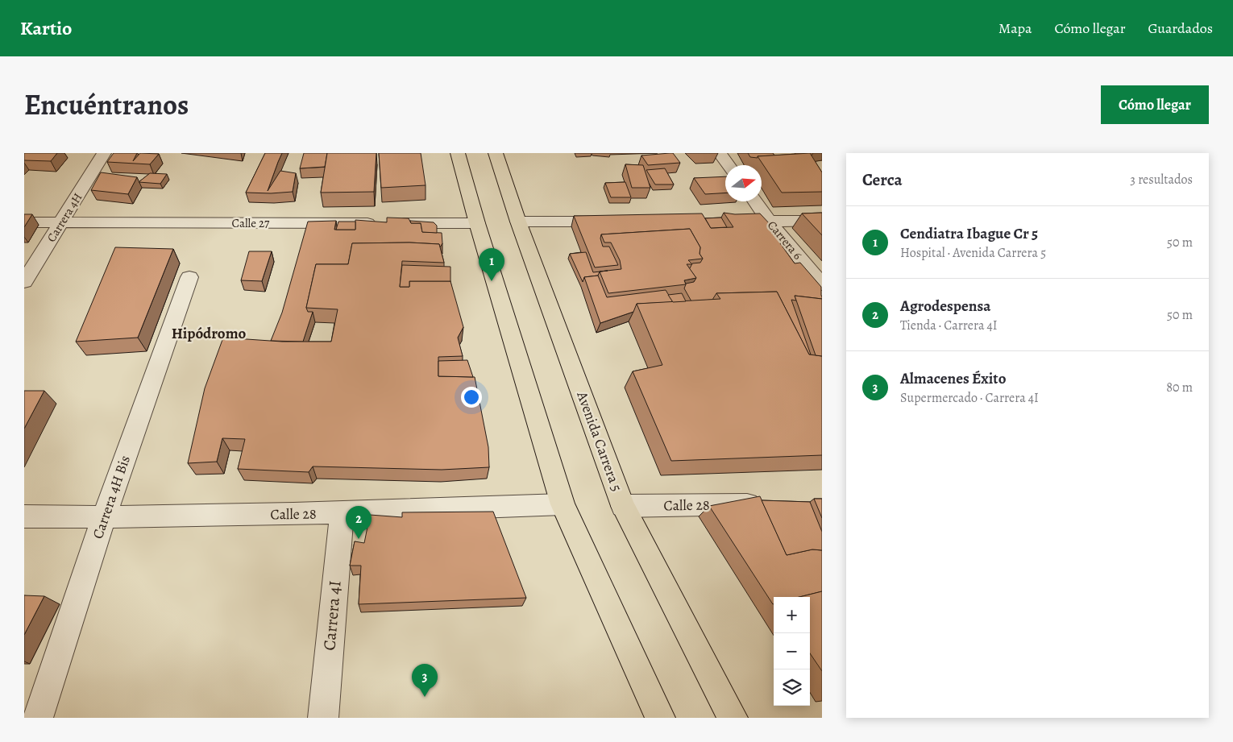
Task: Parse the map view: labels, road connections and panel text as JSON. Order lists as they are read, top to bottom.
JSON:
{
  "streets": {
    "main road": ["Avenida Carrera 5"],
    "street": [
      "Carrera 4H",
      "Calle 27",
      "Carrera 6",
      "Carrera 4H Bis",
      "Calle 28",
      "Carrera 4I"
    ]
  },
  "crossings": [
    ["Carrera 4H", "Calle 27"],
    ["Avenida Carrera 5", "Calle 28"],
    ["Carrera 4H Bis", "Calle 28"],
    ["Calle 28", "Carrera 4I"]
  ],
  "districts": ["Hipódromo"],
  "north": "right",
  "page": {
    "header": "Kartio",
    "nav": ["Mapa", "Cómo llegar", "Guardados"],
    "title": "Encuéntranos",
    "buttons": "Cómo llegar",
    "heading": ["Cerca", "3 resultados"],
    "list": [
      {
        "mark": "1",
        "name": "Cendiatra Ibague Cr 5",
        "note": "Hospital · Avenida Carrera 5",
        "value": "50 m"
      },
      {
        "mark": "2",
        "name": "Agrodespensa",
        "note": "Tienda · Carrera 4I",
        "value": "50 m"
      },
      {
        "mark": "3",
        "name": "Almacenes Éxito",
        "note": "Supermercado · Carrera 4I",
        "value": "80 m"
      }
    ],
    "pins": ["1", "2", "3"],
    "map_buttons": ["+", "−"]
  }
}
